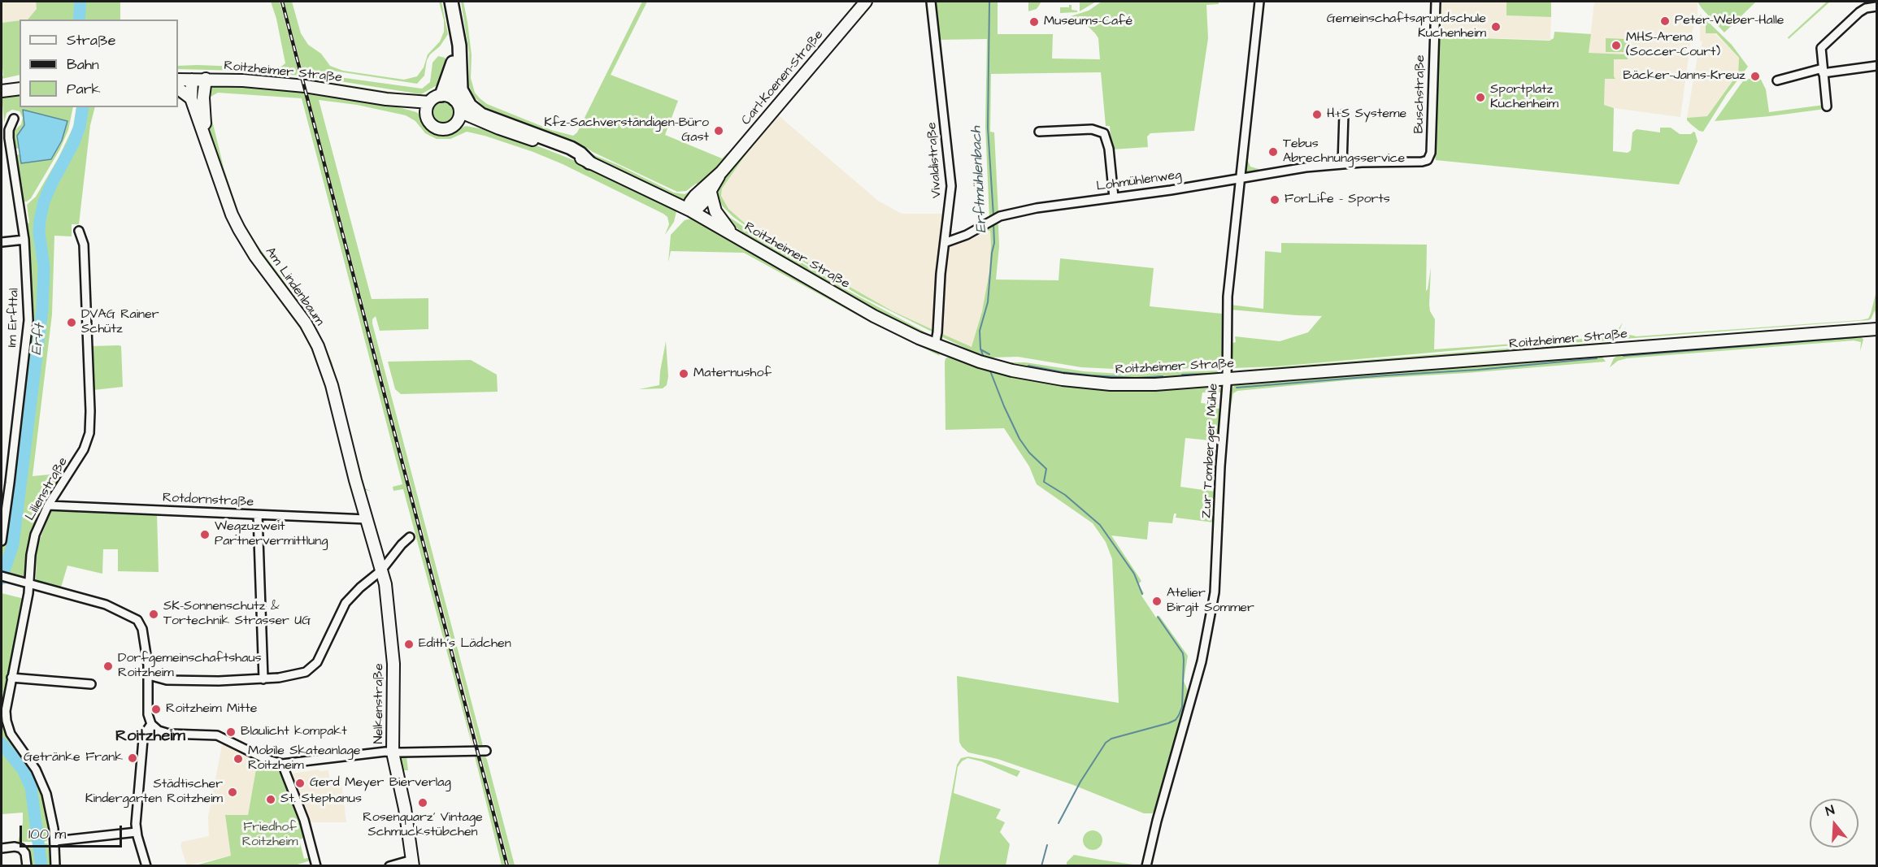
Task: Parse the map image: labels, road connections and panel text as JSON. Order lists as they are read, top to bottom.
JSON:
{
  "streets": {
    "street": [
      "Roitzheimer Straße",
      "Carl-Koenen-Straße",
      "Buschstraße",
      "Vivaldistraße",
      "Lohmühlenweg",
      "Am Lindenbaum",
      "Im Erfttal",
      "Zur Tomberger Mühle",
      "Lilienstraße",
      "Rotdornstraße",
      "Nelkenstraße"
    ]
  },
  "crossings": [
    ["Roitzheimer Straße", "Carl-Koenen-Straße"],
    ["Roitzheimer Straße", "Vivaldistraße"],
    ["Roitzheimer Straße", "Am Lindenbaum"],
    ["Roitzheimer Straße", "Zur Tomberger Mühle"],
    ["Buschstraße", "Lohmühlenweg"],
    ["Vivaldistraße", "Lohmühlenweg"],
    ["Lohmühlenweg", "Zur Tomberger Mühle"],
    ["Am Lindenbaum", "Rotdornstraße"],
    ["Am Lindenbaum", "Nelkenstraße"],
    ["Lilienstraße", "Rotdornstraße"]
  ],
  "districts": ["Roitzheim"],
  "water": ["Erftmühlenbach", "Erft"],
  "parks": ["Friedhof Roitzheim"],
  "places": [
    "Peter-Weber-Halle",
    "Museums-Café",
    "Gemeinschaftsgrundschule Kuchenheim",
    "MHS-Arena (Soccer-Court)",
    "Bäcker-Janns-Kreuz",
    "Sportplatz Kuchenheim",
    "H+S Systeme",
    "Kfz-Sachverständigen-Büro Gast",
    "Tebus Abrechnungsservice",
    "ForLife - Sports",
    "DVAG Rainer Schütz",
    "Maternushof",
    "Wegzuzweit Partnervermittlung",
    "Atelier Birgit Sommer",
    "SK-Sonnenschutz & Tortechnik Strasser UG",
    "Edith’s Lädchen",
    "Dorfgemeinschaftshaus Roitzheim",
    "Roitzheim Mitte",
    "Blaulicht kompakt",
    "Getränke Frank",
    "Mobile Skateanlage Roitzheim",
    "Gerd Meyer Bierverlag",
    "Städtischer Kindergarten Roitzheim",
    "St. Stephanus",
    "Rosenquarz’ Vintage Schmuckstübchen"
  ],
  "legend": ["Straße", "Bahn", "Park"],
  "scale_bar": "100 m",
  "north": "top"
}
